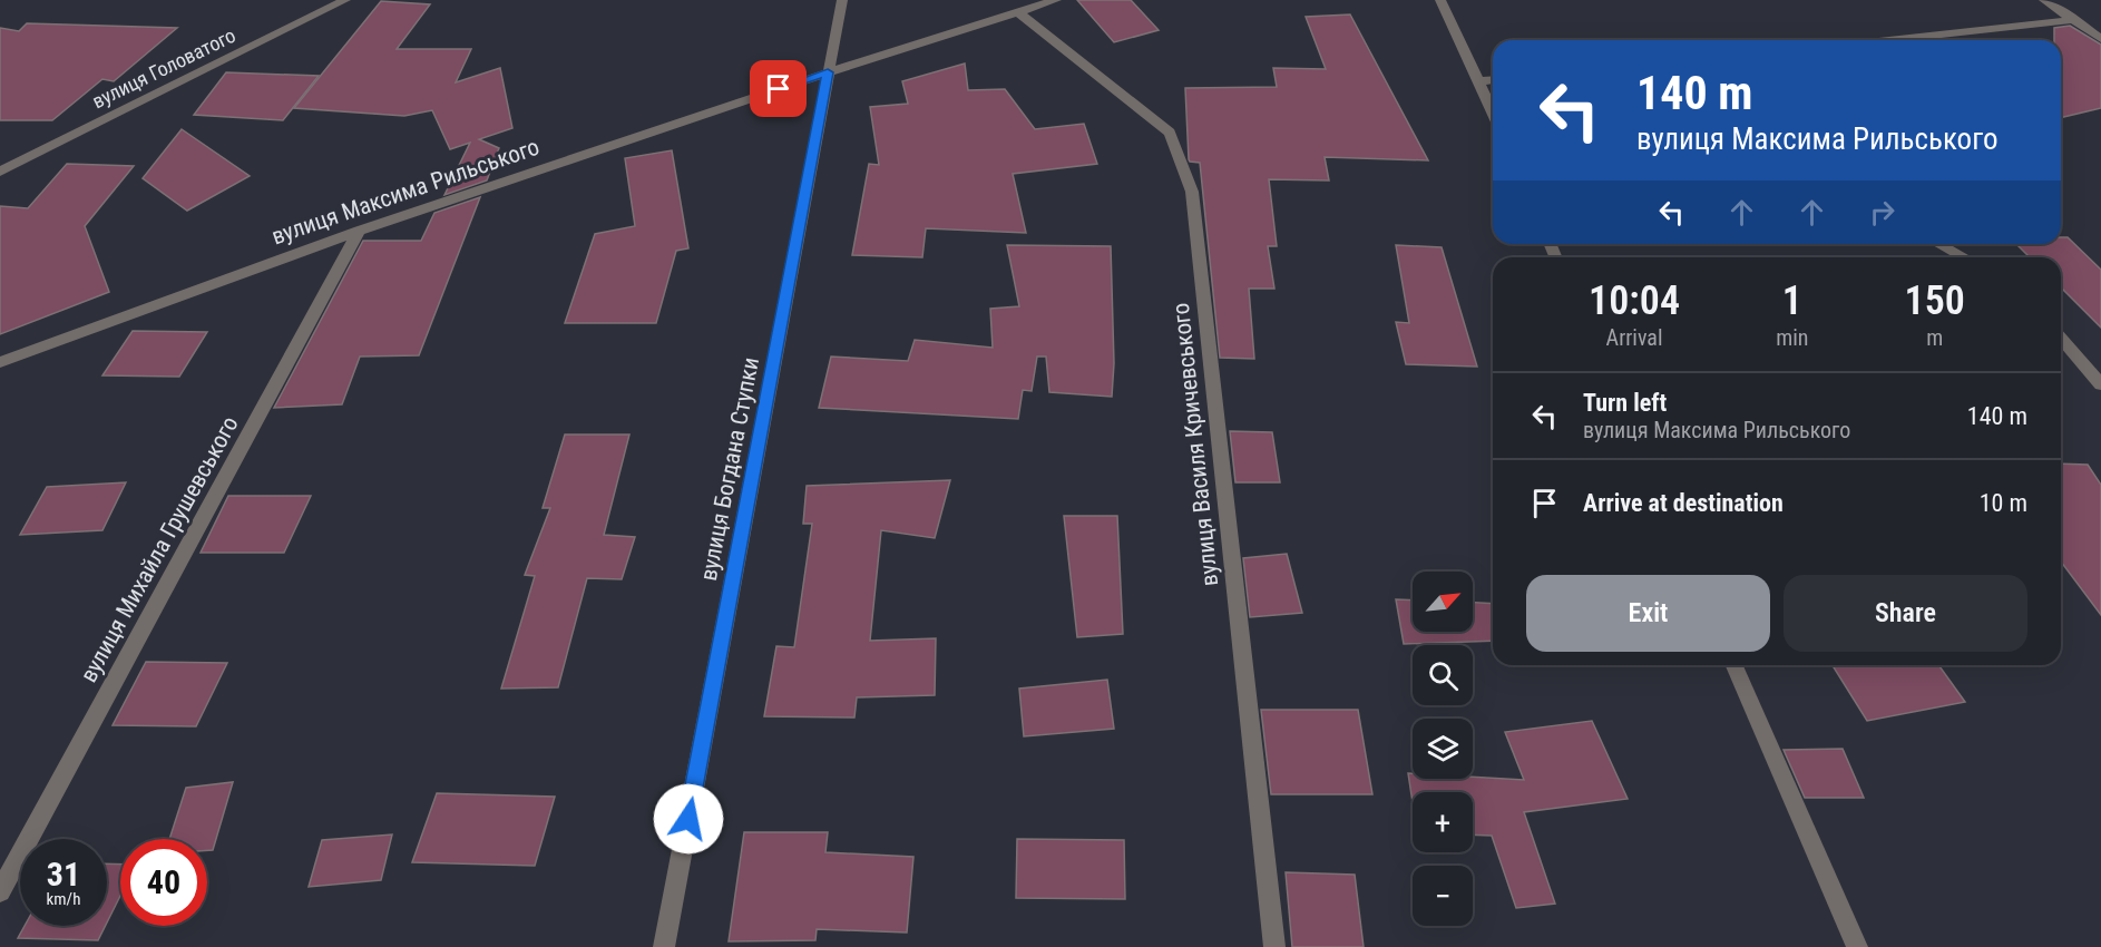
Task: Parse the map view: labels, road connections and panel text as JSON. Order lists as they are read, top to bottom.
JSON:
{
  "streets": {
    "street": [
      "вулиця Головатого",
      "вулиця Максима Рильського",
      "вулиця Василя Кричевського",
      "вулиця Богдана Ступки",
      "вулиця Михайла Грушевського"
    ]
  },
  "crossings": [
    ["вулиця Максима Рильського", "вулиця Василя Кричевського"],
    ["вулиця Максима Рильського", "вулиця Богдана Ступки"],
    ["вулиця Максима Рильського", "вулиця Михайла Грушевського"]
  ],
  "north": "top right",
  "page": {
    "turn": ["140 m", "вулиця Максима Рильського"],
    "eta": [
      "10:04",
      "Arrival",
      "1",
      "min",
      "150",
      "m"
    ],
    "list": [
      {
        "name": "Turn left",
        "note": "вулиця Максима Рильського",
        "value": "140 m"
      },
      {
        "name": "Arrive at destination",
        "value": "10 m"
      }
    ],
    "buttons": ["Exit", "Share"],
    "map_buttons": ["+", "−"],
    "speed": "31 km/h",
    "limit": "40"
  }
}
